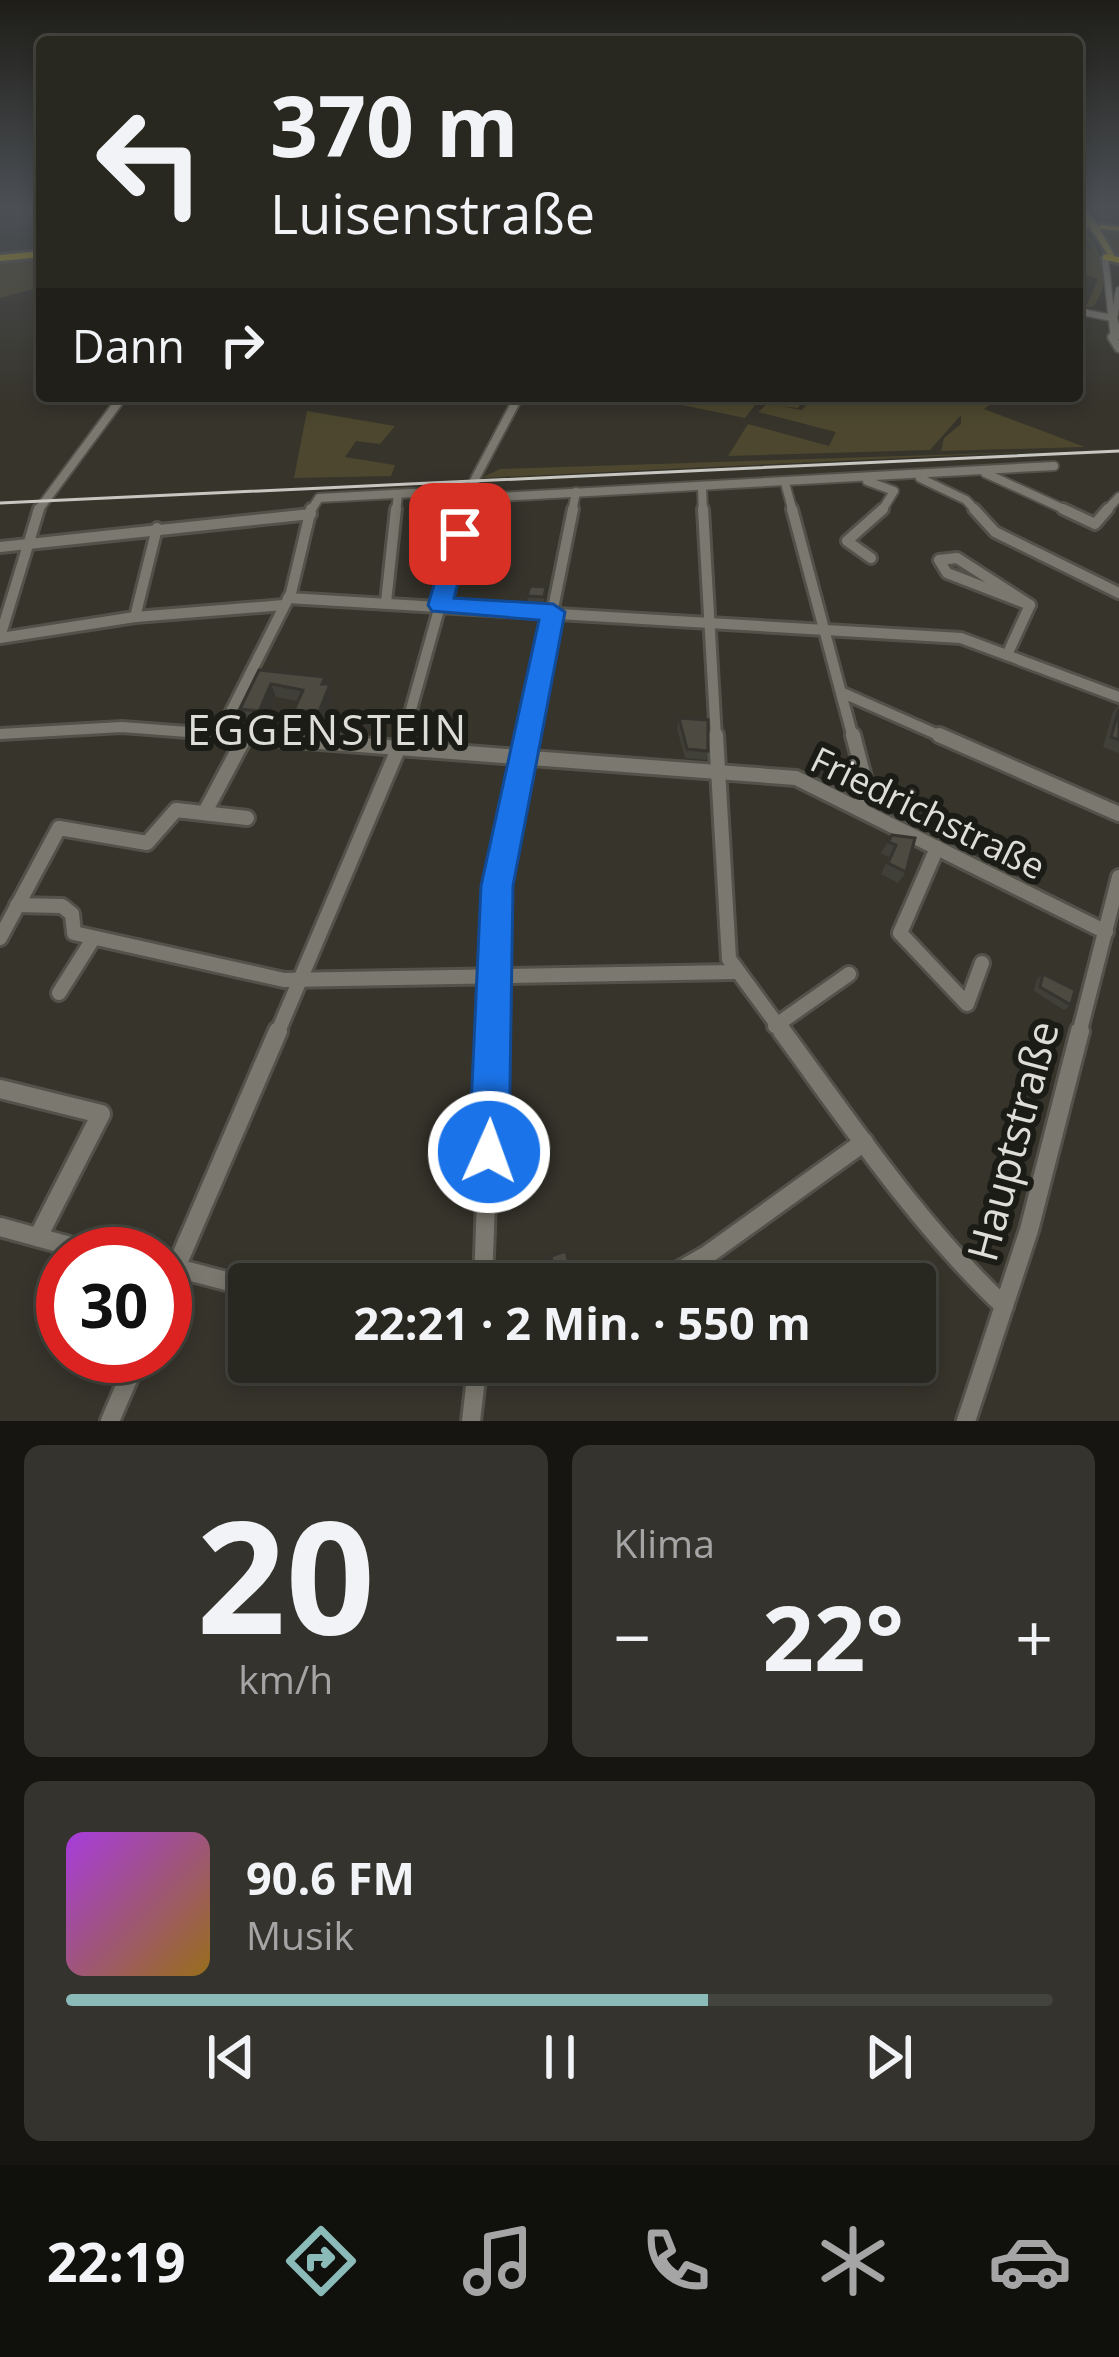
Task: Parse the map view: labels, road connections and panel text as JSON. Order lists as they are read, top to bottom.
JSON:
{
  "streets": {
    "street": ["Friedrichstraße", "Hauptstraße"]
  },
  "crossings": [
    ["Friedrichstraße", "Hauptstraße"]
  ],
  "districts": ["EGGENSTEIN"],
  "page": {
    "turn": ["370 m", "Luisenstraße"],
    "then": "Dann",
    "limit": "30",
    "trip": "22:21 · 2 Min. · 550 m",
    "tile": [
      ["20", "km/h"],
      "Klima"
    ],
    "heat": ["−", "22°", "+"],
    "song": ["90.6 FM", "Musik"],
    "tabs": "22:19"
  }
}
